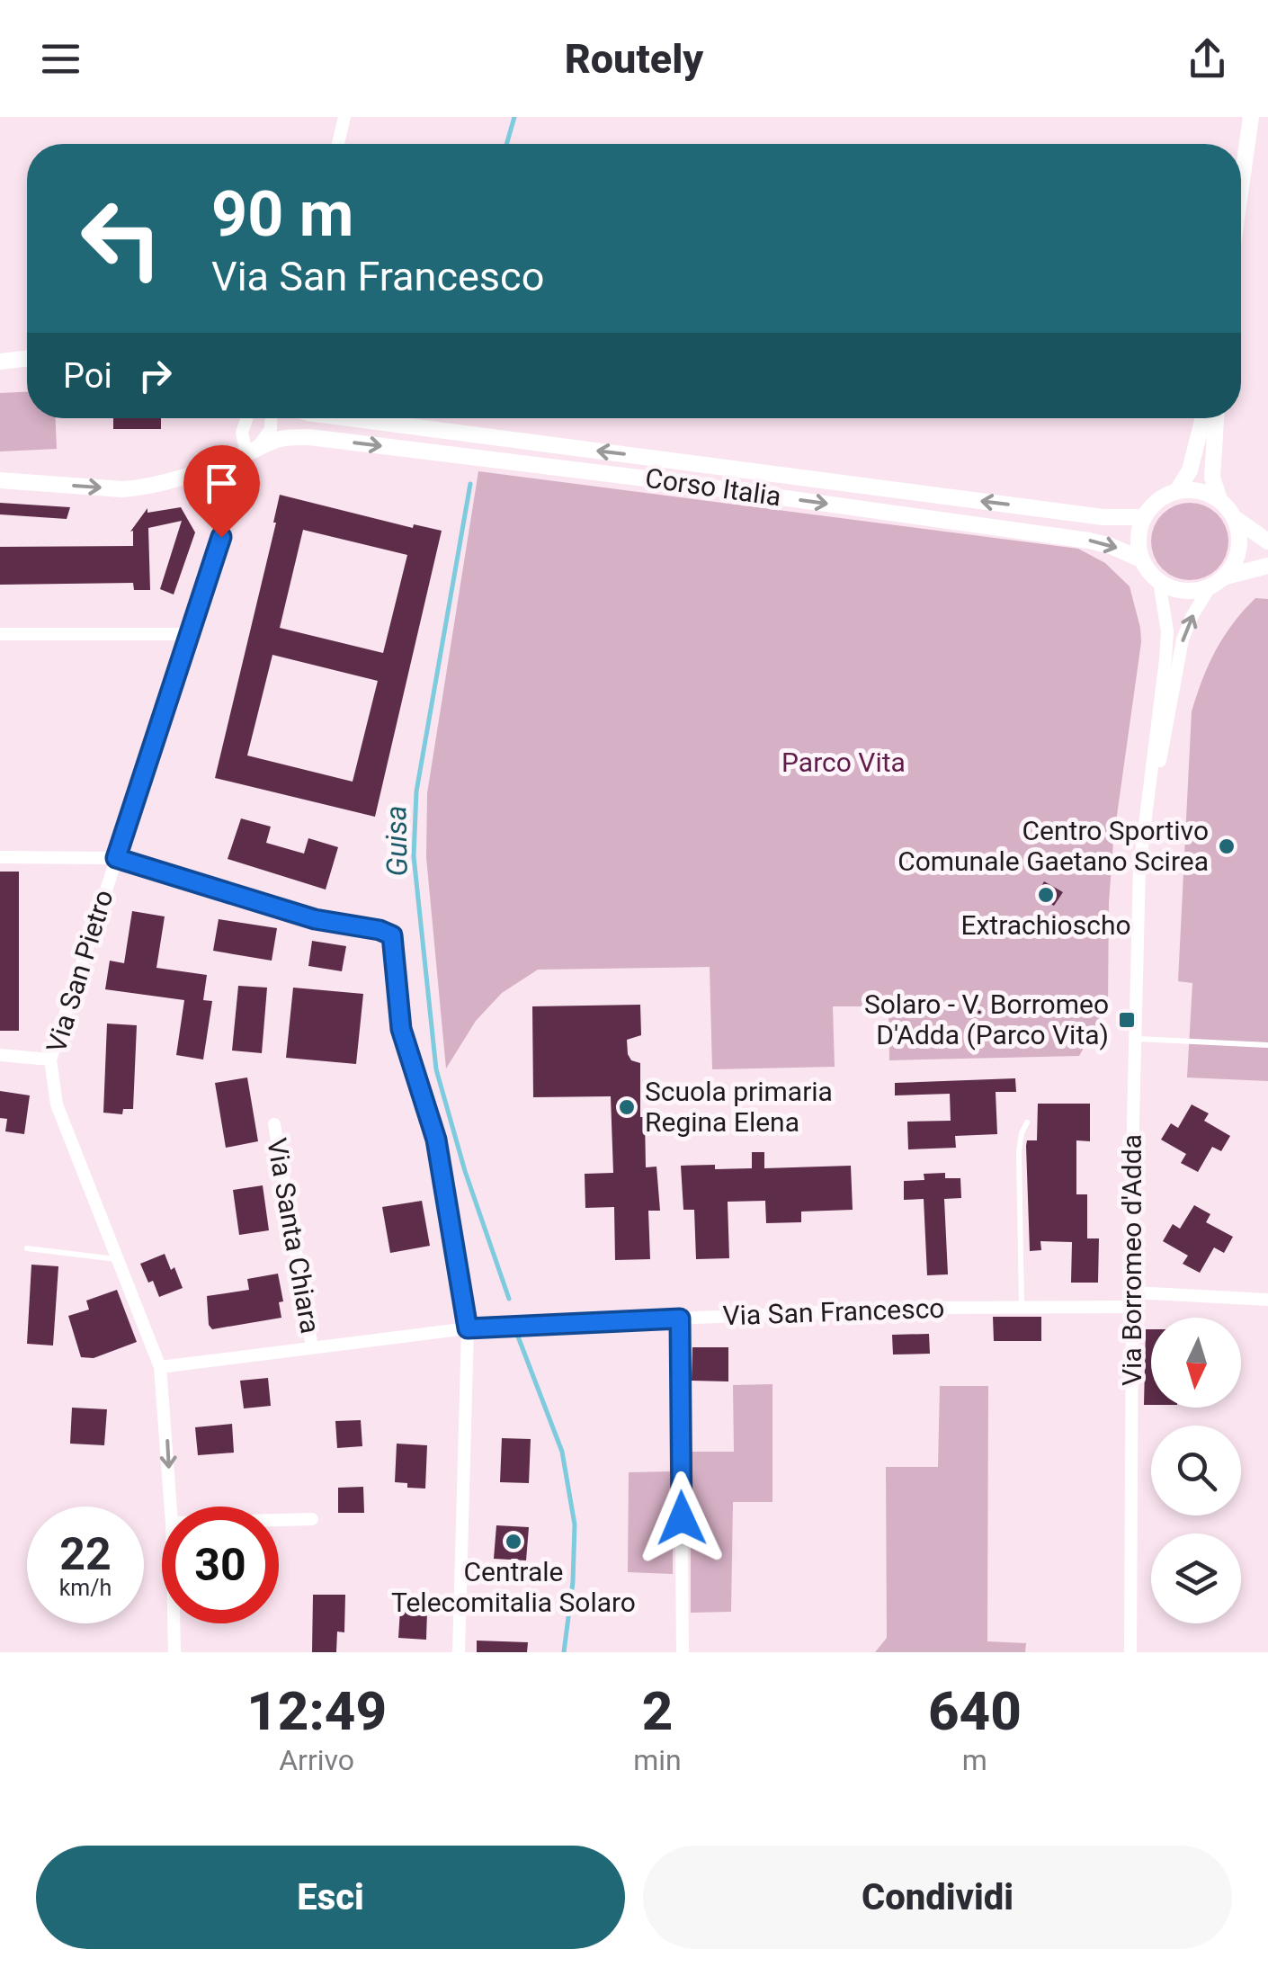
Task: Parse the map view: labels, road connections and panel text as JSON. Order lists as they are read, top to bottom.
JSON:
{
  "streets": {
    "street": [
      "Corso Italia",
      "Via San Pietro",
      "Via Santa Chiara",
      "Via Borromeo d'Adda",
      "Via San Francesco"
    ]
  },
  "crossings": [
    ["Corso Italia", "Via San Pietro"],
    ["Corso Italia", "Via Borromeo d'Adda"],
    ["Via San Pietro", "Via San Francesco"],
    ["Via Santa Chiara", "Via San Francesco"],
    ["Via Borromeo d'Adda", "Via San Francesco"]
  ],
  "water": ["Guisa"],
  "parks": ["Parco Vita"],
  "places": {
    "other": [
      "Centro Sportivo Comunale Gaetano Scirea",
      "Extrachioscho",
      "Scuola primaria Regina Elena",
      "Centrale Telecomitalia Solaro"
    ],
    "transit": ["Solaro - V. Borromeo D'Adda (Parco Vita)"]
  },
  "north": "bottom",
  "page": {
    "header": "Routely",
    "turn": ["90 m", "Via San Francesco"],
    "then": "Poi",
    "speed": "22 km/h",
    "limit": "30",
    "eta": [
      "12:49",
      "Arrivo",
      "2",
      "min",
      "640",
      "m"
    ],
    "buttons": ["Esci", "Condividi"]
  }
}
